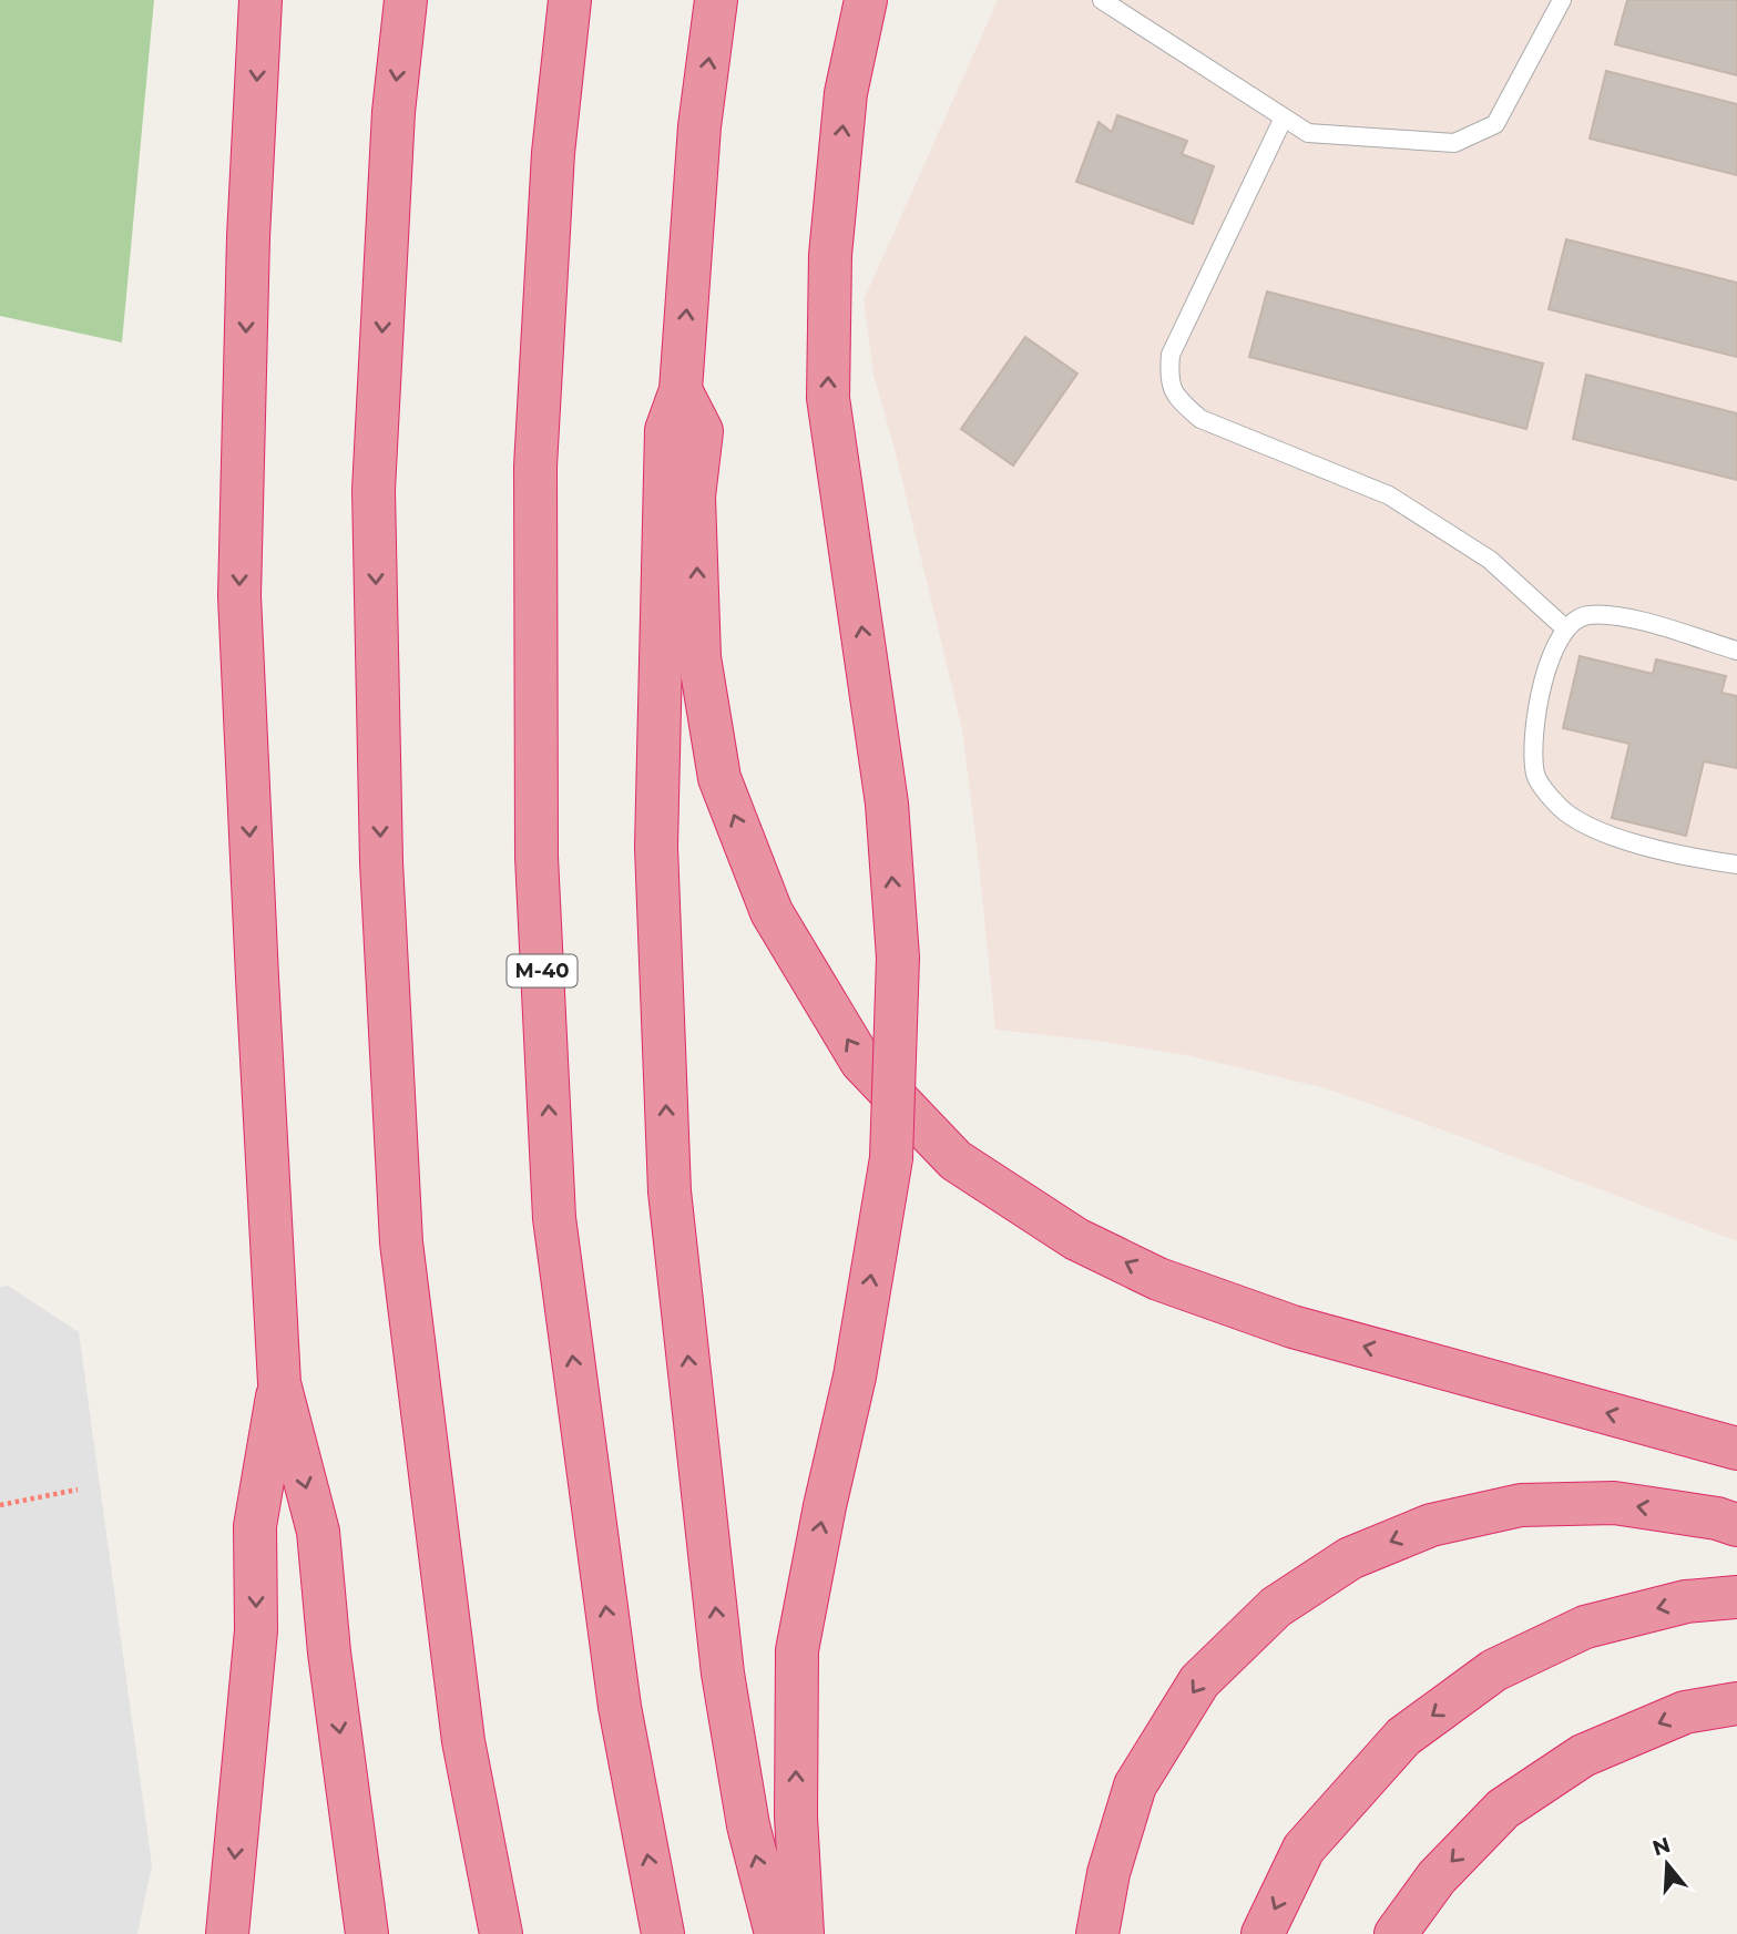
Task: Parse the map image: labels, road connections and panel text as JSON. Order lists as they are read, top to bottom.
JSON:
{
  "streets": {
    "highway": ["M-40"]
  },
  "north": "top"
}
